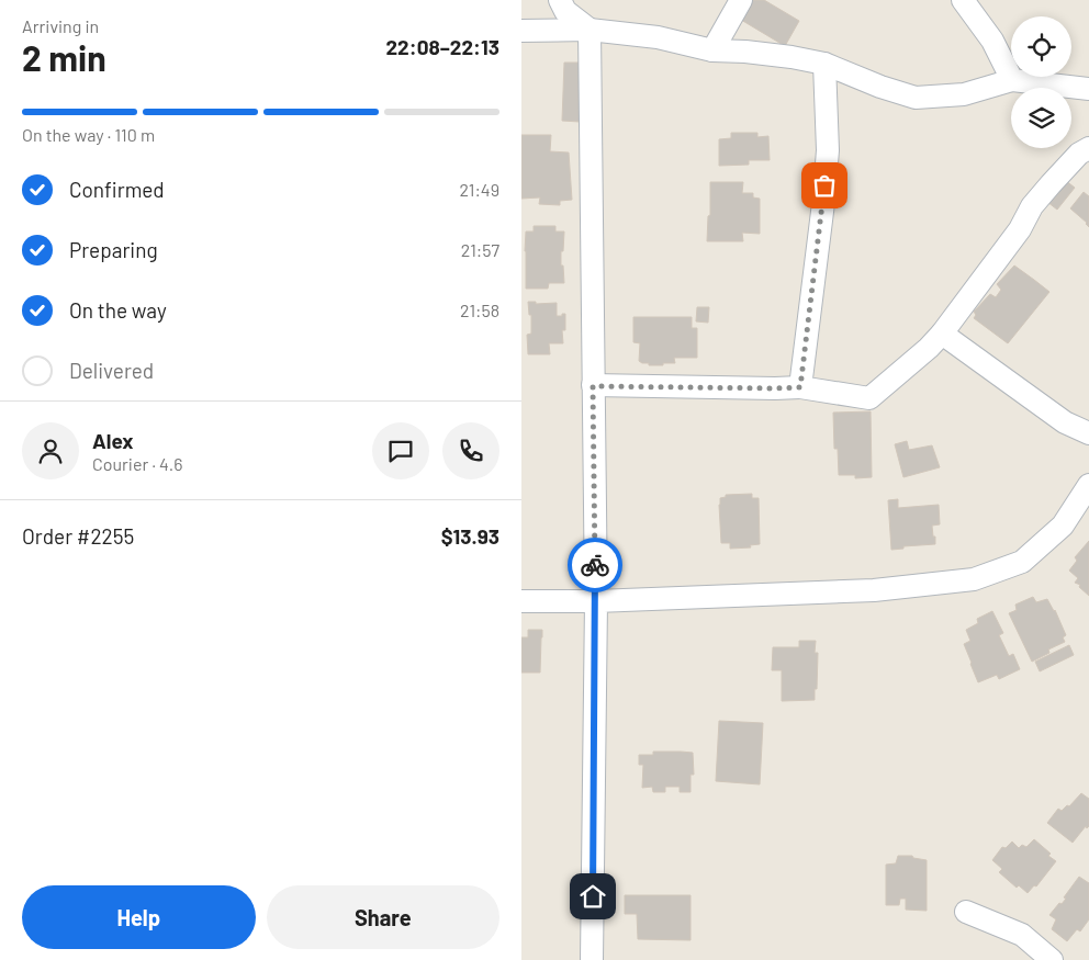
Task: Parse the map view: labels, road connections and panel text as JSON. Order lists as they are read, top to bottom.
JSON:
{
  "page": {
    "heading": ["2 min", "Arriving in", "22:08–22:13"],
    "panel": [
      "Alex",
      "Courier · 4.6",
      "Order #2255",
      "$13.93"
    ],
    "bar": "On the way · 110 m",
    "list": [
      ["Confirmed", "21:49"],
      ["Preparing", "21:57"],
      ["On the way", "21:58"],
      "Delivered"
    ],
    "buttons": ["Help", "Share"]
  }
}
